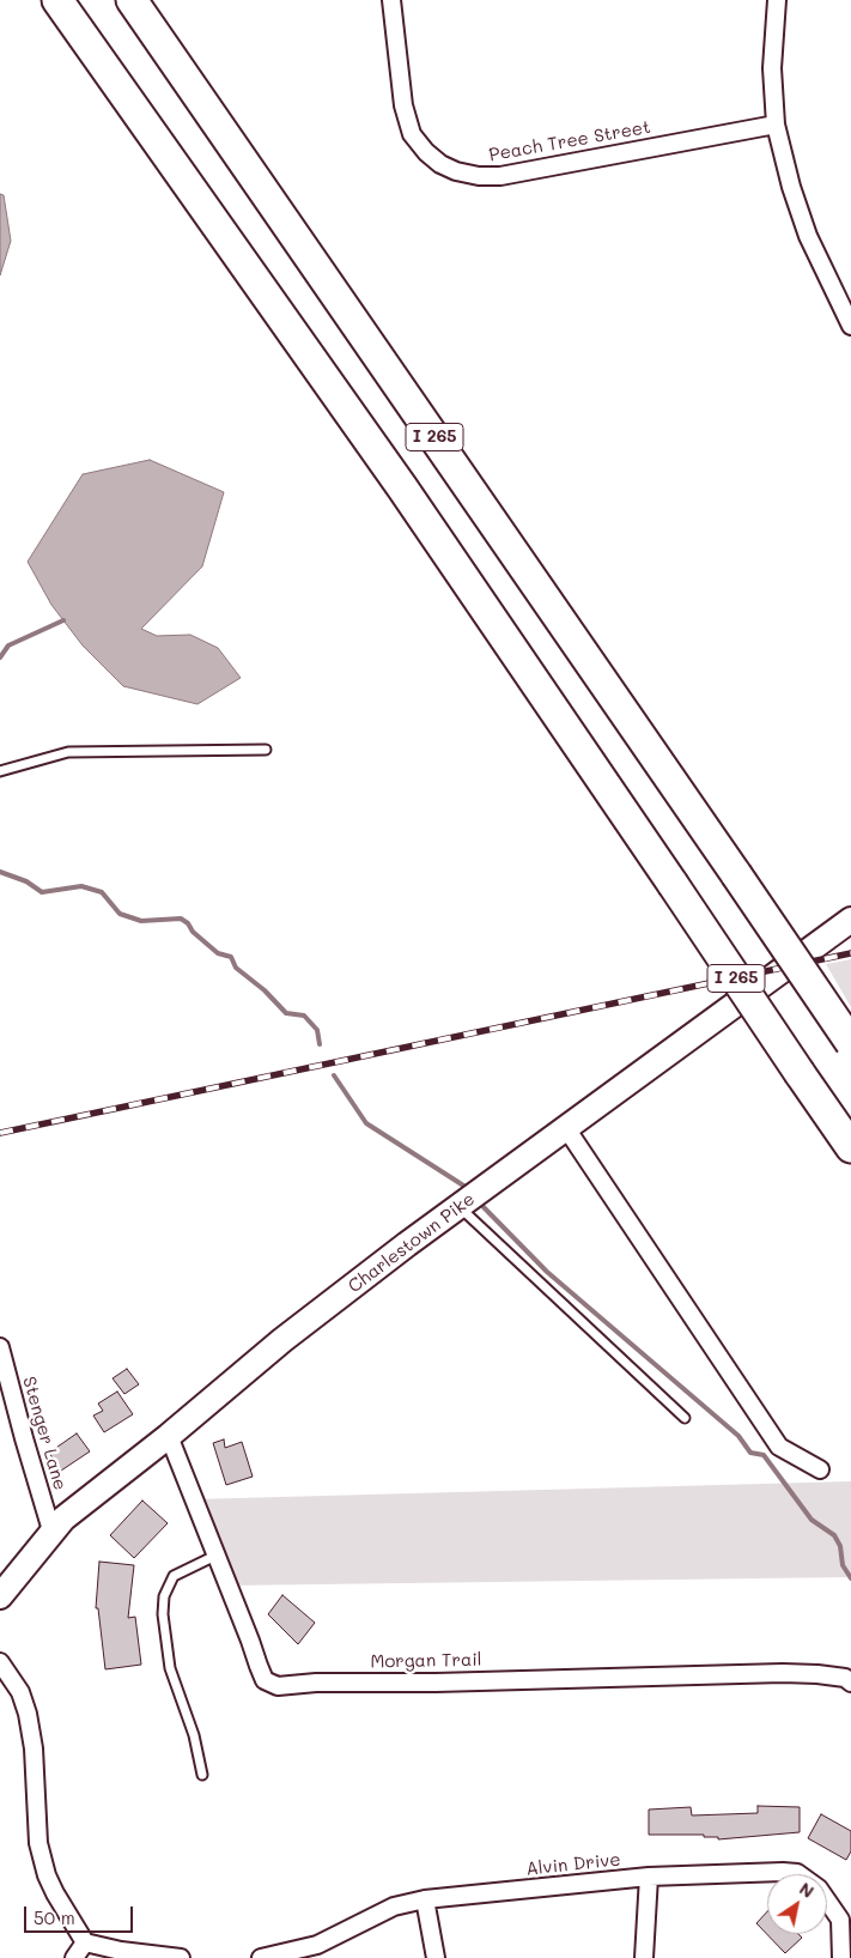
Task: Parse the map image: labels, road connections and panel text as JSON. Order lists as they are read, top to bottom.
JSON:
{
  "streets": {
    "highway": ["I 265"],
    "street": [
      "Peach Tree Street",
      "Charlestown Pike",
      "Stenger Lane",
      "Morgan Trail",
      "Alvin Drive"
    ]
  },
  "crossings": [
    ["Charlestown Pike", "Stenger Lane"],
    ["Charlestown Pike", "Morgan Trail"]
  ],
  "scale_bar": "50 m",
  "north": "top right"
}
